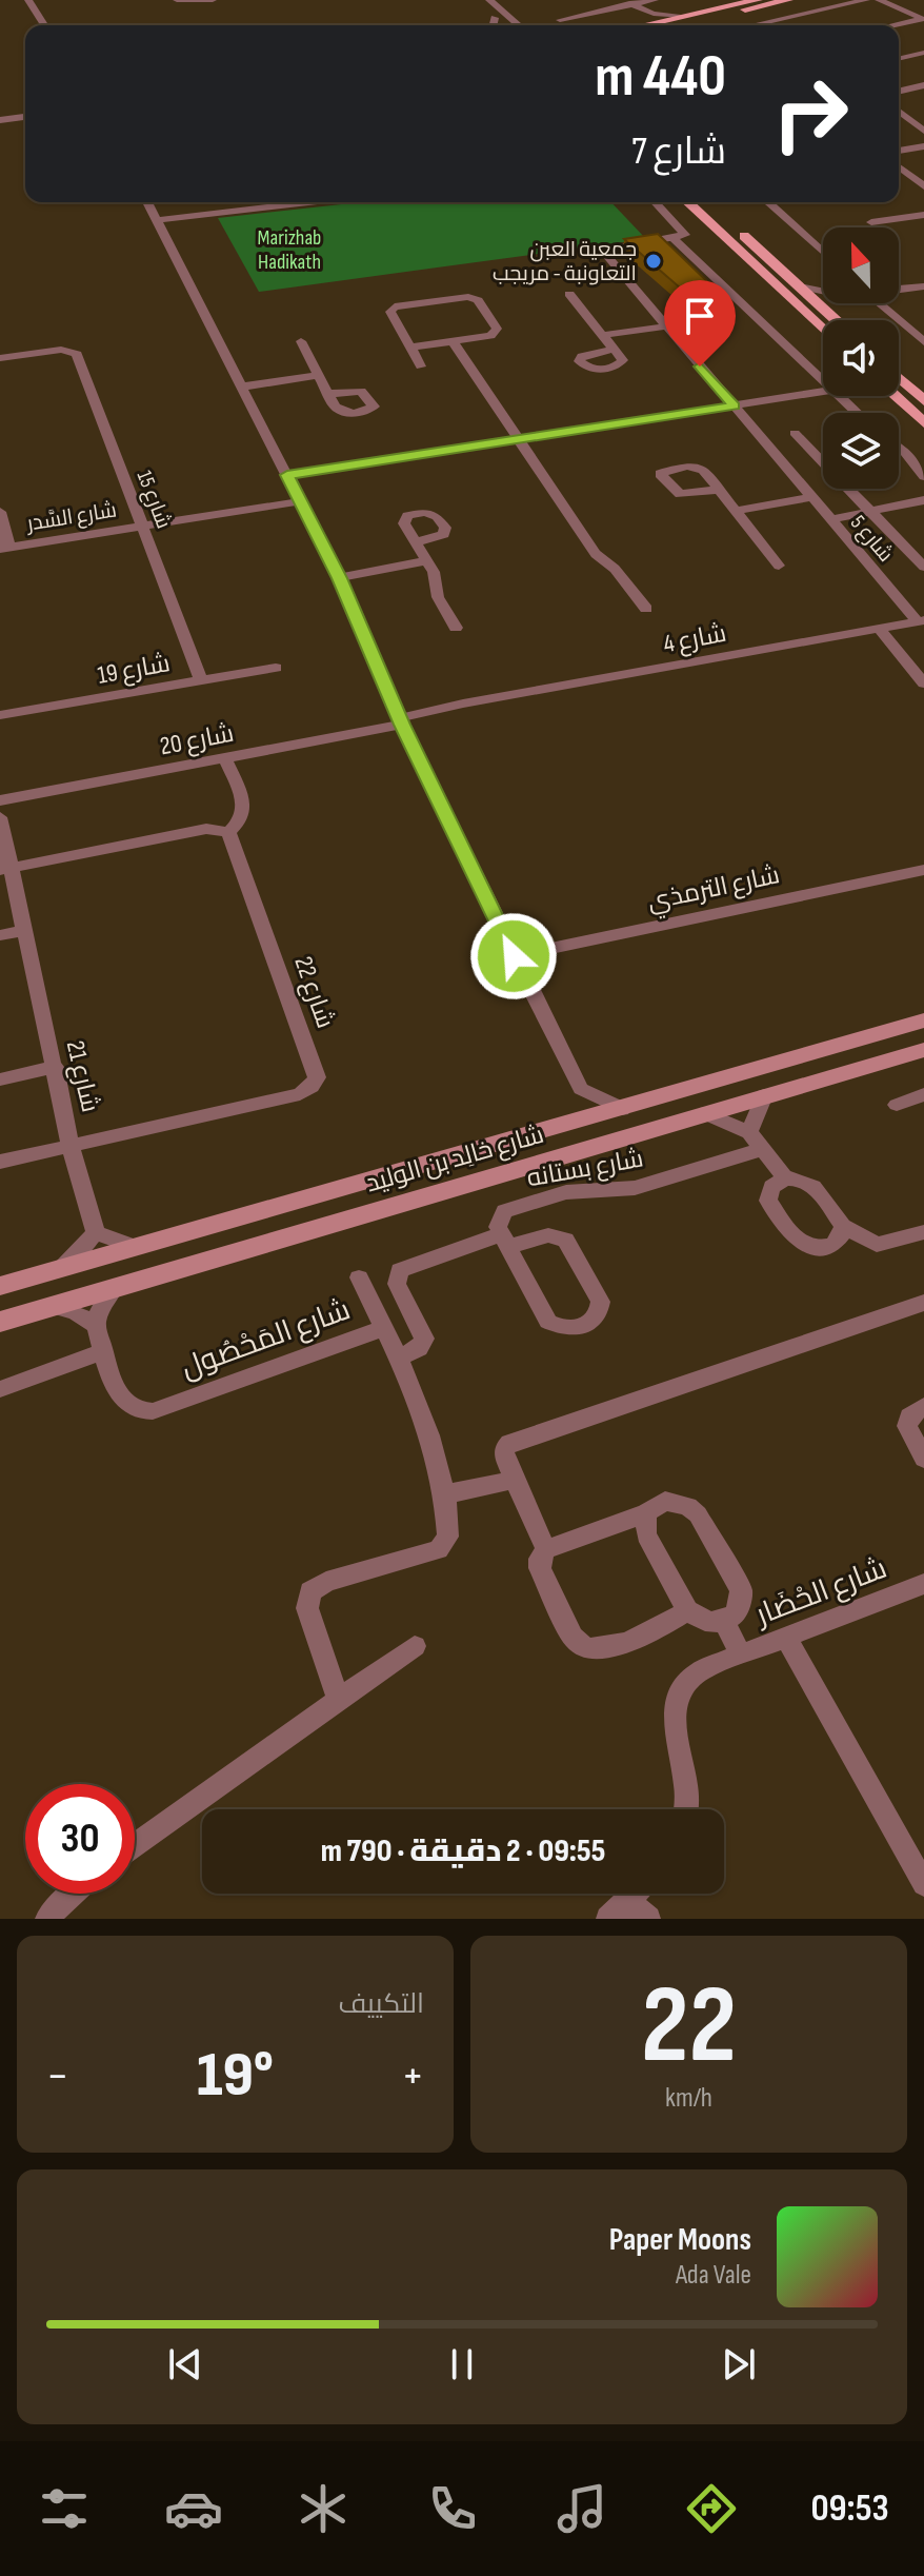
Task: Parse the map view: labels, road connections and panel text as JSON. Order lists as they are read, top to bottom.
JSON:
{
  "streets": {
    "street": [
      "شارع 15",
      "شارع السَّدر",
      "شارع 5",
      "شارع 4",
      "شارع 19",
      "شارع 20",
      "شارع الترمذي",
      "شارع 22",
      "شارع 21",
      "شارع خالِد بن الوليد",
      "شارع بستانه",
      "شارع المَحْصُول",
      "شارع الحْضَار"
    ]
  },
  "crossings": [
    ["شارع 15", "شارع السَّدر"],
    ["شارع 15", "شارع 19"],
    ["شارع 5", "شارع 4"],
    ["شارع 4", "شارع 20"],
    ["شارع 22", "شارع 21"]
  ],
  "parks": ["Marizhab Hadikath"],
  "places": ["جمعية العبن التعاونبة - مريجب"],
  "north": "top",
  "page": {
    "turn": ["440 m", "شارع 7"],
    "limit": "30",
    "trip": "09:55 · 2 دقيقة · 790 m",
    "tile": [
      ["22", "km/h"],
      "التكييف"
    ],
    "heat": ["−", "19°", "+"],
    "song": ["Paper Moons", "Ada Vale"],
    "tabs": "09:53"
  }
}
